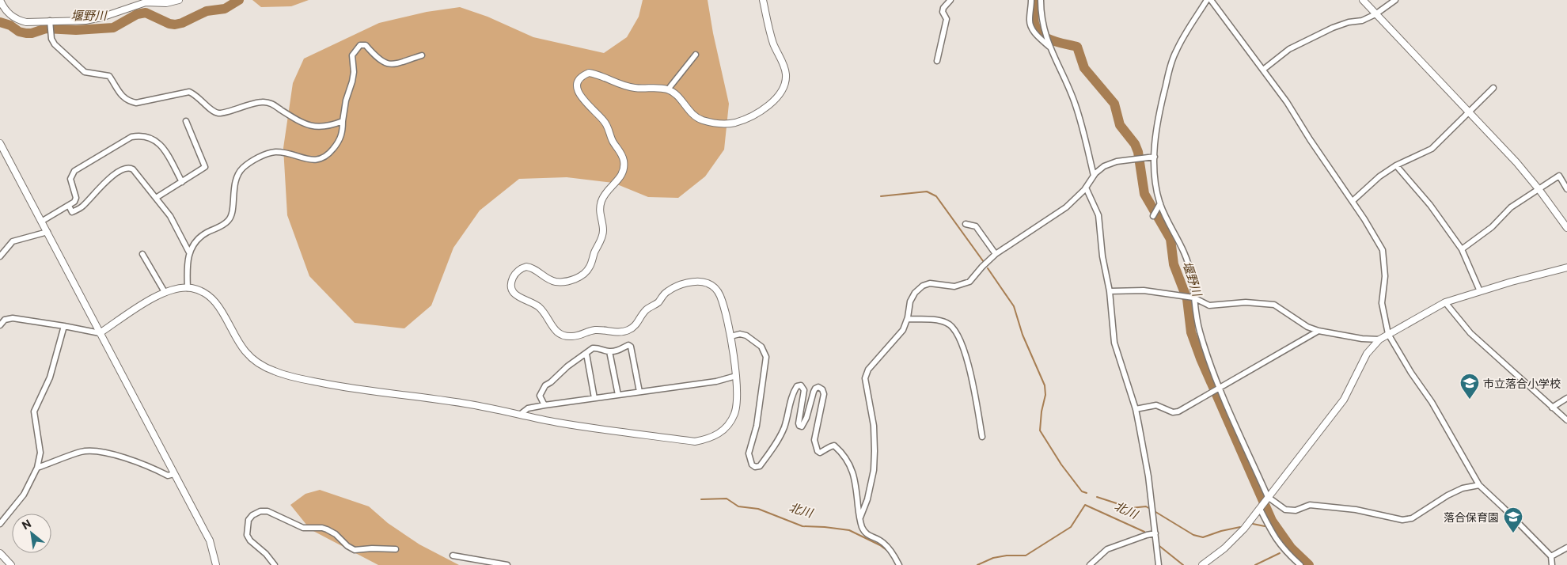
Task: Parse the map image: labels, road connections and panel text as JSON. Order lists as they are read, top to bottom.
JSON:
{
  "water": ["堰野川", "北川"],
  "places": {
    "school or university": ["市立落合小学校", "落合保育園"]
  },
  "north": "top left"
}
